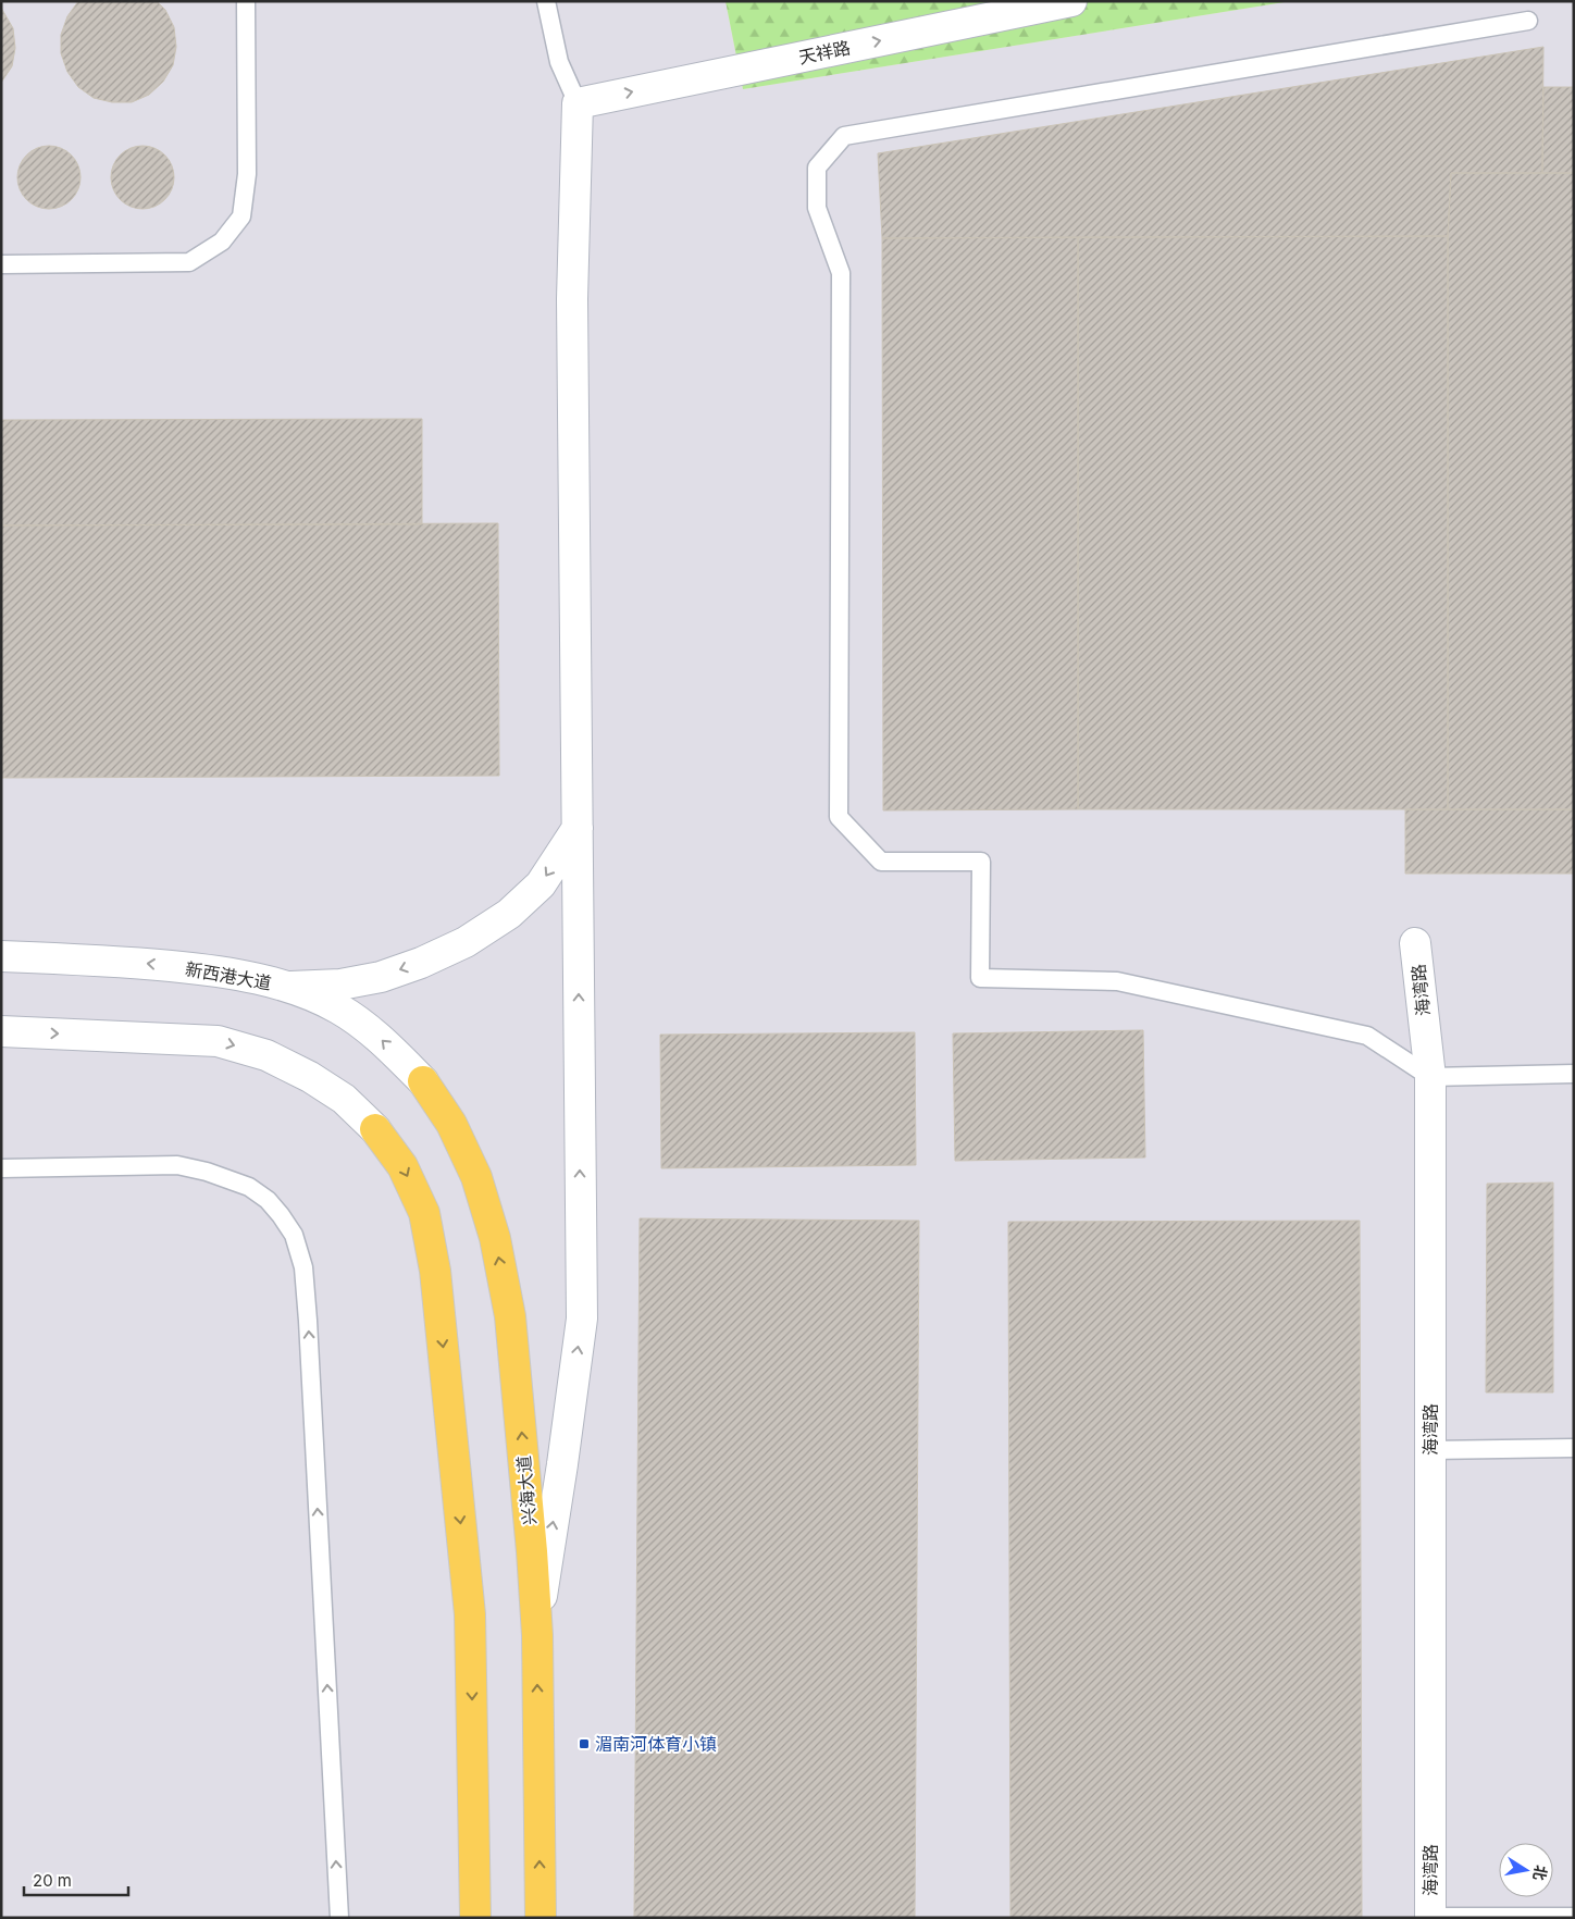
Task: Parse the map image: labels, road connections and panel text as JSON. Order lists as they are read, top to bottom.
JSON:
{
  "streets": {
    "main road": ["兴海大道"],
    "street": ["天祥路", "新西港大道", "海湾路"]
  },
  "crossings": [
    ["新西港大道", "兴海大道"]
  ],
  "one_way": ["天祥路"],
  "places": {
    "transit": ["湄南河体育小镇"]
  },
  "scale_bar": "20 m",
  "north": "right"
}
